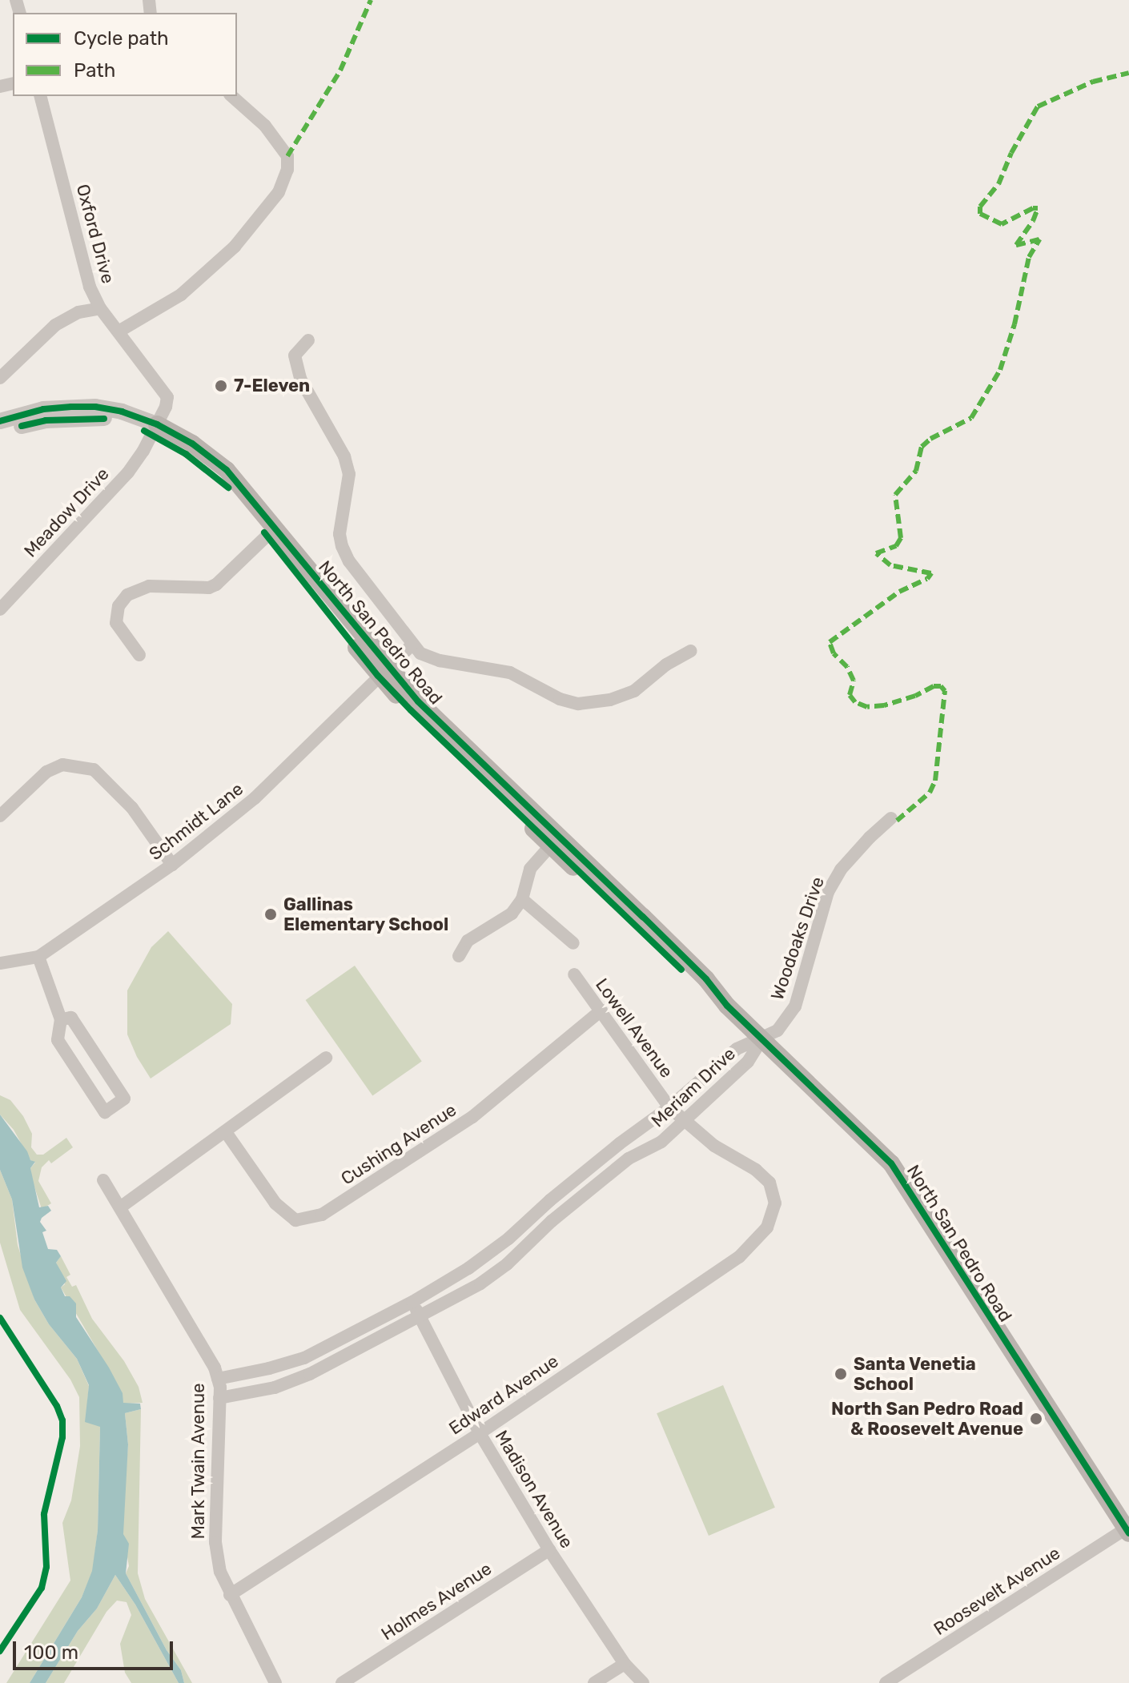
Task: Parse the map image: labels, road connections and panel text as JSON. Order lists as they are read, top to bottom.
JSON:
{
  "streets": {
    "main road": ["North San Pedro Road"],
    "street": [
      "Oxford Drive",
      "Meadow Drive",
      "Schmidt Lane",
      "Woodoaks Drive",
      "Lowell Avenue",
      "Meriam Drive",
      "Cushing Avenue",
      "Edward Avenue",
      "Mark Twain Avenue",
      "Madison Avenue",
      "Roosevelt Avenue",
      "Holmes Avenue"
    ]
  },
  "crossings": [
    ["Oxford Drive", "Meadow Drive"],
    ["Oxford Drive", "North San Pedro Road"],
    ["Meadow Drive", "North San Pedro Road"],
    ["North San Pedro Road", "Schmidt Lane"],
    ["North San Pedro Road", "Woodoaks Drive"],
    ["North San Pedro Road", "Meriam Drive"],
    ["North San Pedro Road", "Roosevelt Avenue"],
    ["Woodoaks Drive", "Meriam Drive"],
    ["Lowell Avenue", "Meriam Drive"],
    ["Lowell Avenue", "Cushing Avenue"],
    ["Lowell Avenue", "Edward Avenue"],
    ["Meriam Drive", "Mark Twain Avenue"],
    ["Meriam Drive", "Madison Avenue"],
    ["Edward Avenue", "Mark Twain Avenue"],
    ["Edward Avenue", "Madison Avenue"],
    ["Madison Avenue", "Holmes Avenue"]
  ],
  "places": [
    "7-Eleven",
    "Gallinas Elementary School",
    "Santa Venetia School",
    "North San Pedro Road & Roosevelt Avenue"
  ],
  "legend": ["Cycle path", "Path"],
  "scale_bar": "100 m"
}
